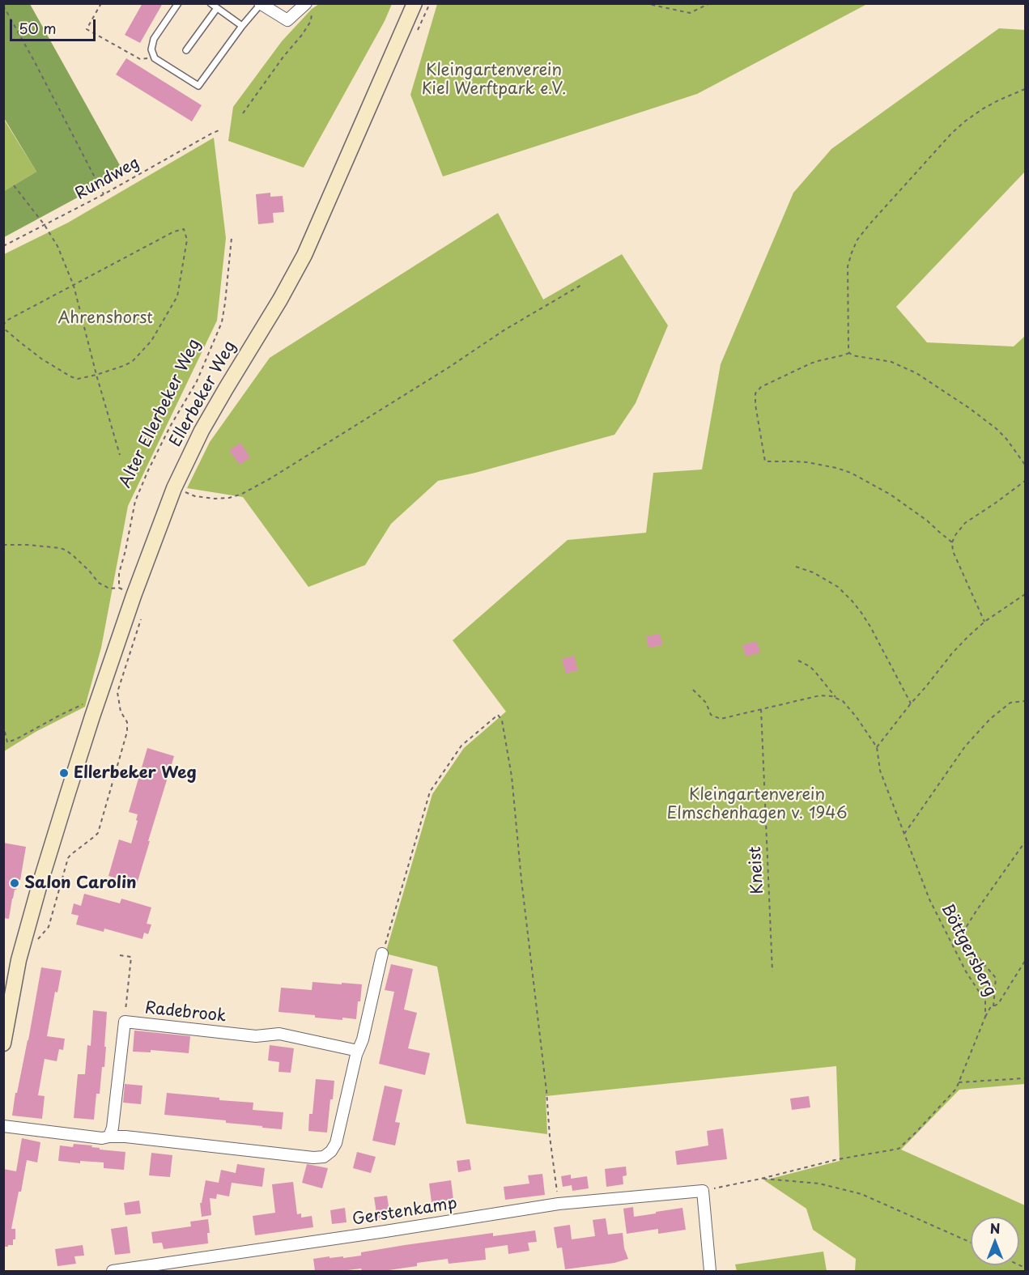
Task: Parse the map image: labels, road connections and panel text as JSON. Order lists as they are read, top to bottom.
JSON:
{
  "streets": {
    "street": ["Ellerbeker Weg", "Radebrook", "Gerstenkamp"],
    "path": [
      "Rundweg",
      "Alter Ellerbeker Weg",
      "Kneist",
      "Böttgersberg"
    ]
  },
  "crossings": [
    ["Böttgersberg", "Gerstenkamp"]
  ],
  "parks": ["Kleingartenverein Kiel Werftpark e.V.", "Ahrenshorst", "Kleingartenverein Elmschenhagen v. 1946"],
  "places": ["Ellerbeker Weg", "Salon Carolin"],
  "scale_bar": "50 m",
  "north": "top"
}
